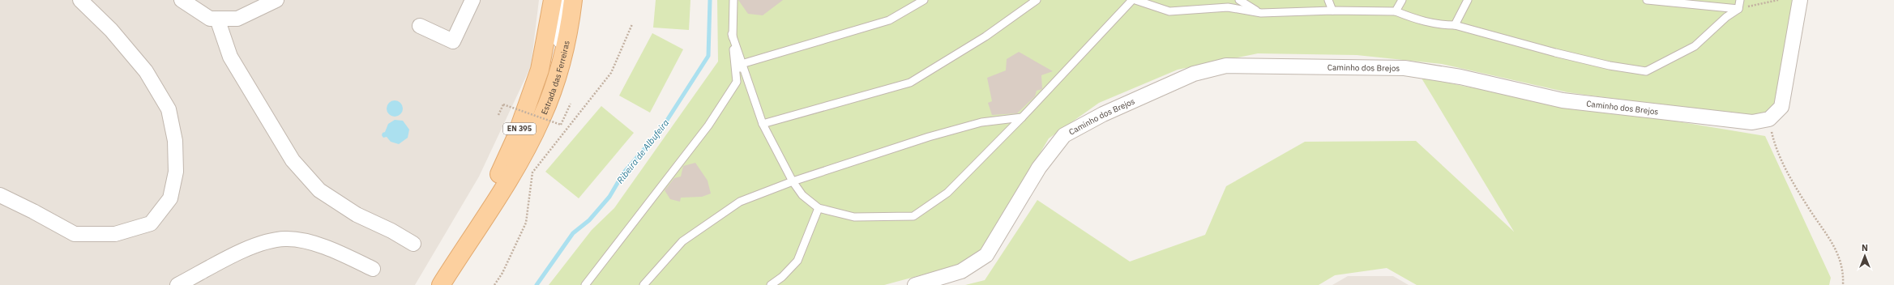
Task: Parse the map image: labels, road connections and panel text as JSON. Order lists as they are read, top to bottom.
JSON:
{
  "streets": {
    "main road": ["Estrada das Ferreiras", "EN 395"],
    "street": ["Caminho dos Brejos"]
  },
  "water": ["Ribeira de Albufeira"],
  "north": "top"
}
